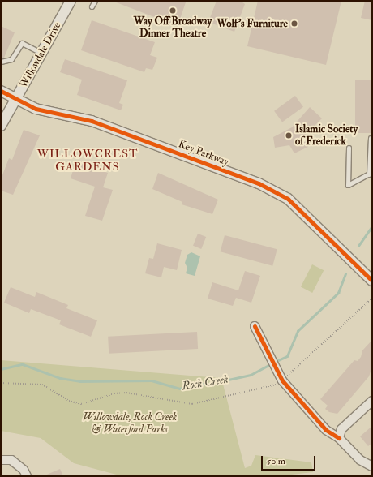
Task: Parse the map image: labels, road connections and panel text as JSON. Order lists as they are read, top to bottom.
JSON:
{
  "streets": {
    "street": ["Willowdale Drive", "Key Parkway"]
  },
  "crossings": [
    ["Willowdale Drive", "Key Parkway"]
  ],
  "districts": ["WILLOWCREST GARDENS"],
  "water": ["Rock Creek"],
  "parks": ["Willowdale, Rock Creek & Waterford Parks"],
  "places": ["Way Off Broadway Dinner Theatre", "Wolf's Furniture", "Islamic Society of Frederick"],
  "scale_bar": "50 m"
}
